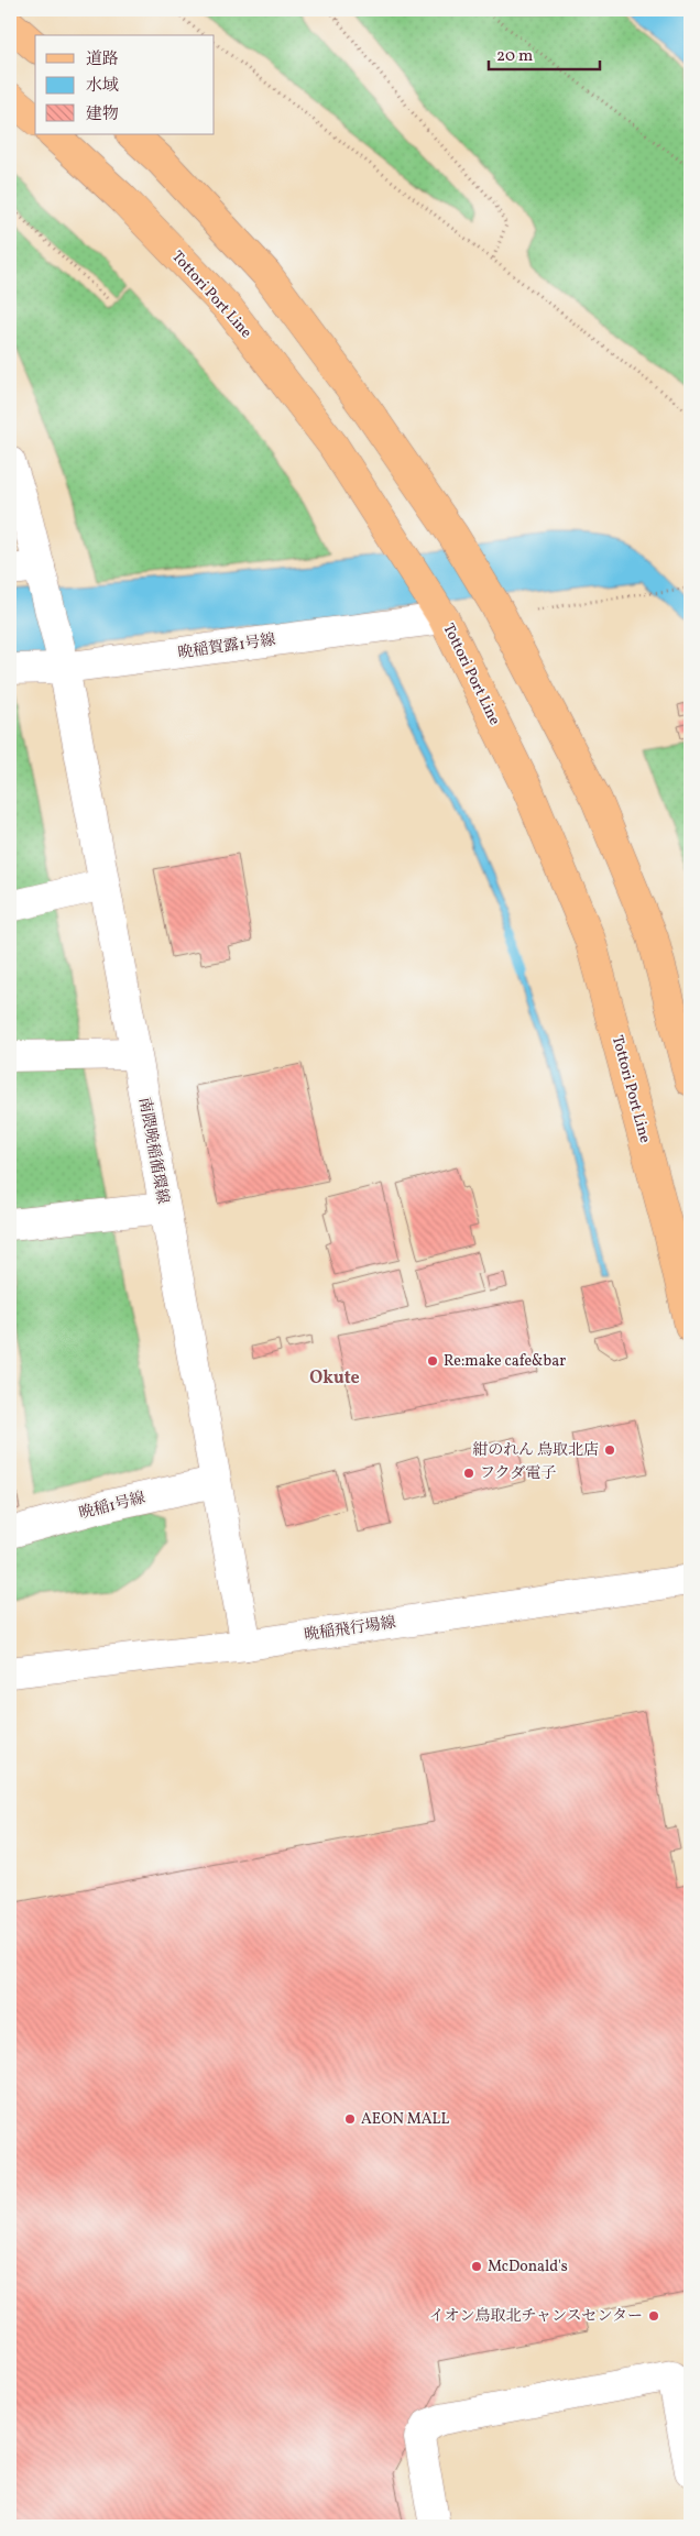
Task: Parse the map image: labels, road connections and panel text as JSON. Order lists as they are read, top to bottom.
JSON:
{
  "streets": {
    "main road": ["Tottori Port Line"],
    "street": [
      "晩稲賀露1号線",
      "南隈晩稲循環線",
      "晩稲1号線",
      "晩稲飛行場線"
    ]
  },
  "crossings": [
    ["Tottori Port Line", "晩稲賀露1号線"],
    ["晩稲賀露1号線", "南隈晩稲循環線"],
    ["南隈晩稲循環線", "晩稲1号線"],
    ["南隈晩稲循環線", "晩稲飛行場線"]
  ],
  "districts": ["Okute"],
  "places": [
    "Re:make cafe&bar",
    "紺のれん 鳥取北店",
    "フクダ電子",
    "AEON MALL",
    "McDonald's",
    "イオン鳥取北チャンスセンター"
  ],
  "legend": ["道路", "水域", "建物"],
  "scale_bar": "20 m"
}
